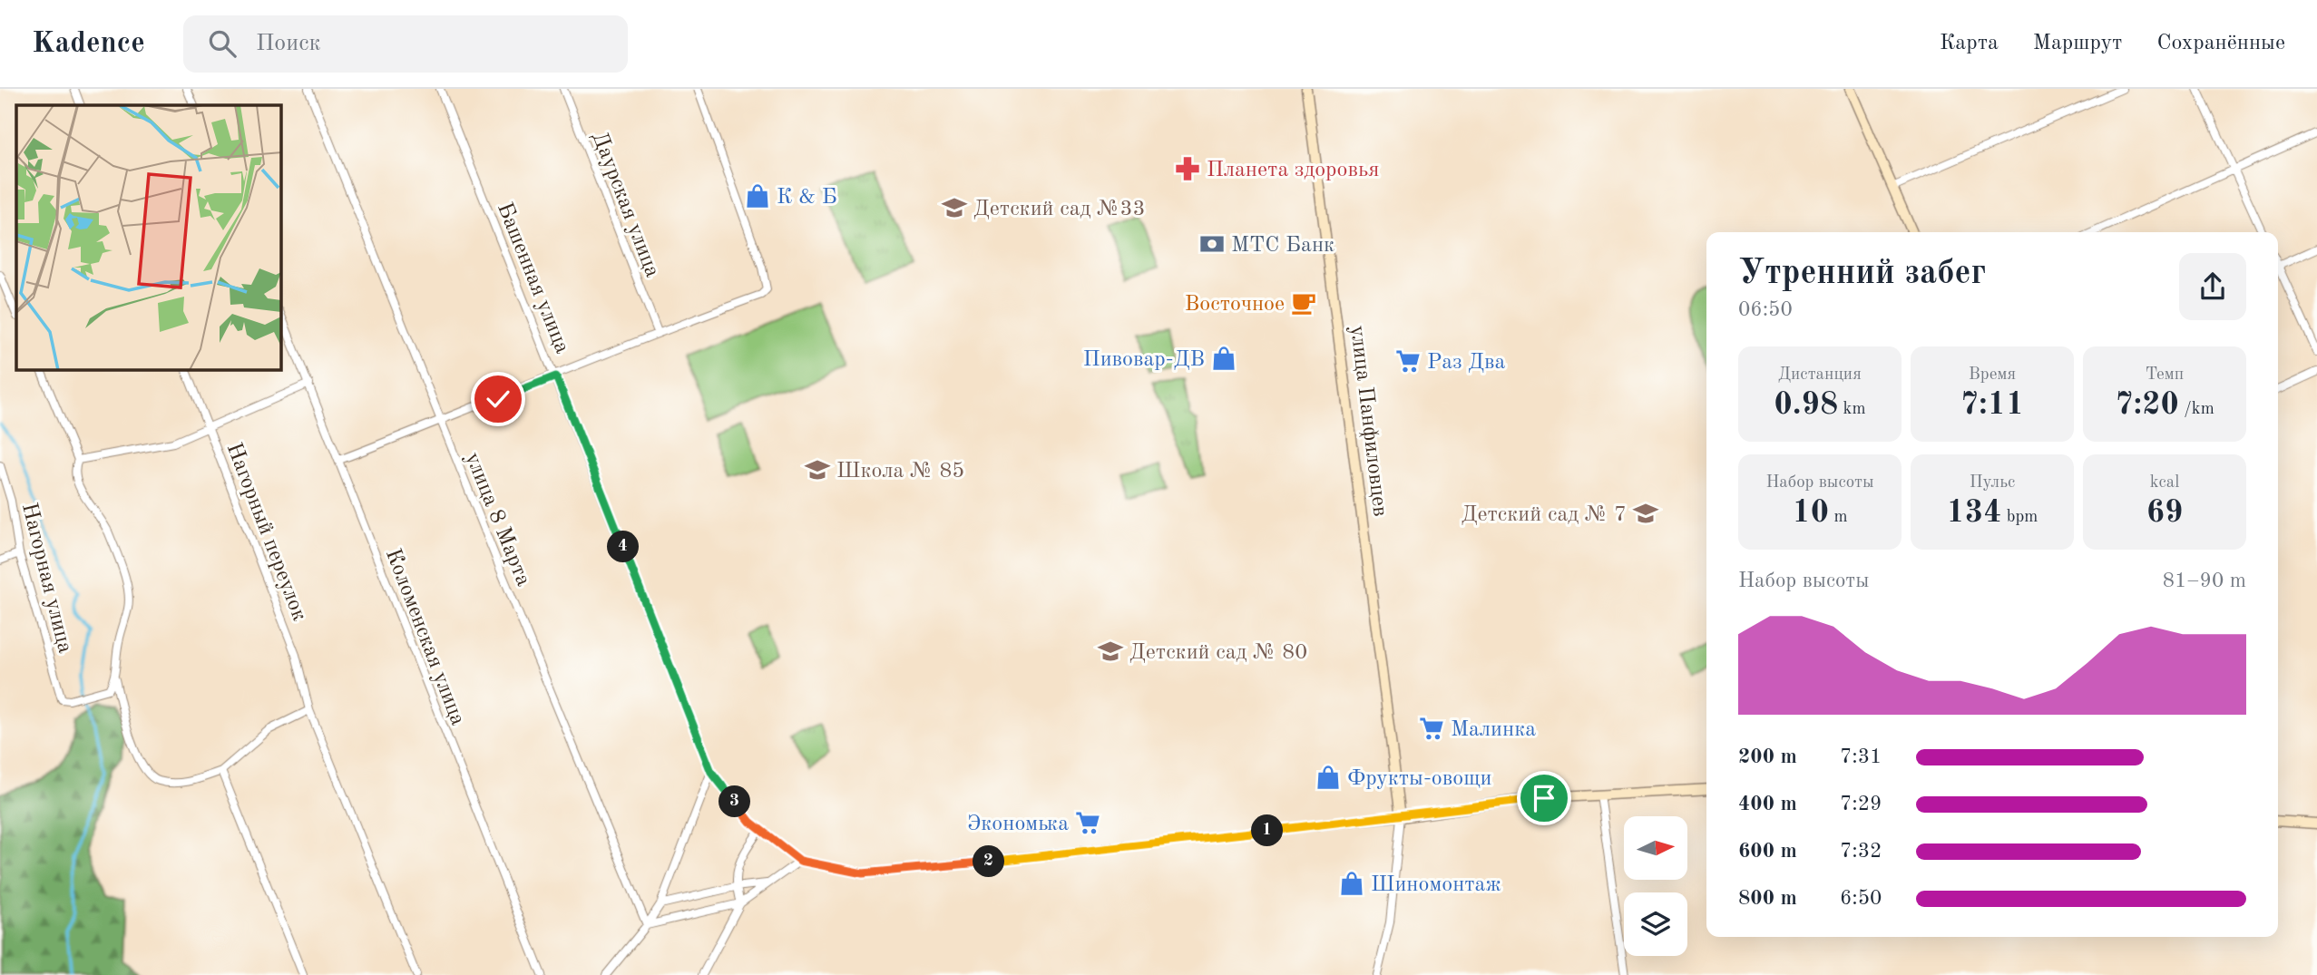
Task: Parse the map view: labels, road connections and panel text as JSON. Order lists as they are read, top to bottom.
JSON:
{
  "streets": {
    "street": [
      "Даурская улица",
      "Башенная улица",
      "улица Панфиловцев",
      "улица 8 Марта",
      "Нагорный переулок",
      "Нагорная улица",
      "Коломенская улица"
    ]
  },
  "places": {
    "pharmacy": ["Планета здоровья"],
    "shop": [
      "К & Б",
      "Пивовар-ДВ",
      "Фрукты-овощи",
      "Шиномонтаж"
    ],
    "school or university": [
      "Детский сад №33",
      "Школа № 85",
      "Детский сад № 7",
      "Детский сад № 80"
    ],
    "bank": ["МТС Банк"],
    "cafe": ["Восточное"],
    "supermarket": ["Раз Два", "Малинка", "Экономька"]
  },
  "north": "right",
  "page": {
    "header": "Kadence",
    "search": "Поиск",
    "nav": ["Карта", "Маршрут", "Сохранённые"],
    "heading": ["Утренний забег", "06:50"],
    "stats": [
      ["Дистанция", "0.98 km"],
      ["Время", "7:11"],
      ["Темп", "7:20 /km"],
      ["Набор высоты", "10 m"],
      ["Пульс", "134 bpm"],
      ["kcal", "69"]
    ],
    "pins": [
      "4",
      "3",
      "1",
      "2"
    ],
    "chart": ["Набор высоты", "81–90 m"],
    "list": [
      {
        "name": "200 m",
        "note": "7:31"
      },
      {
        "name": "400 m",
        "note": "7:29"
      },
      {
        "name": "600 m",
        "note": "7:32"
      },
      {
        "name": "800 m",
        "note": "6:50"
      }
    ]
  }
}
